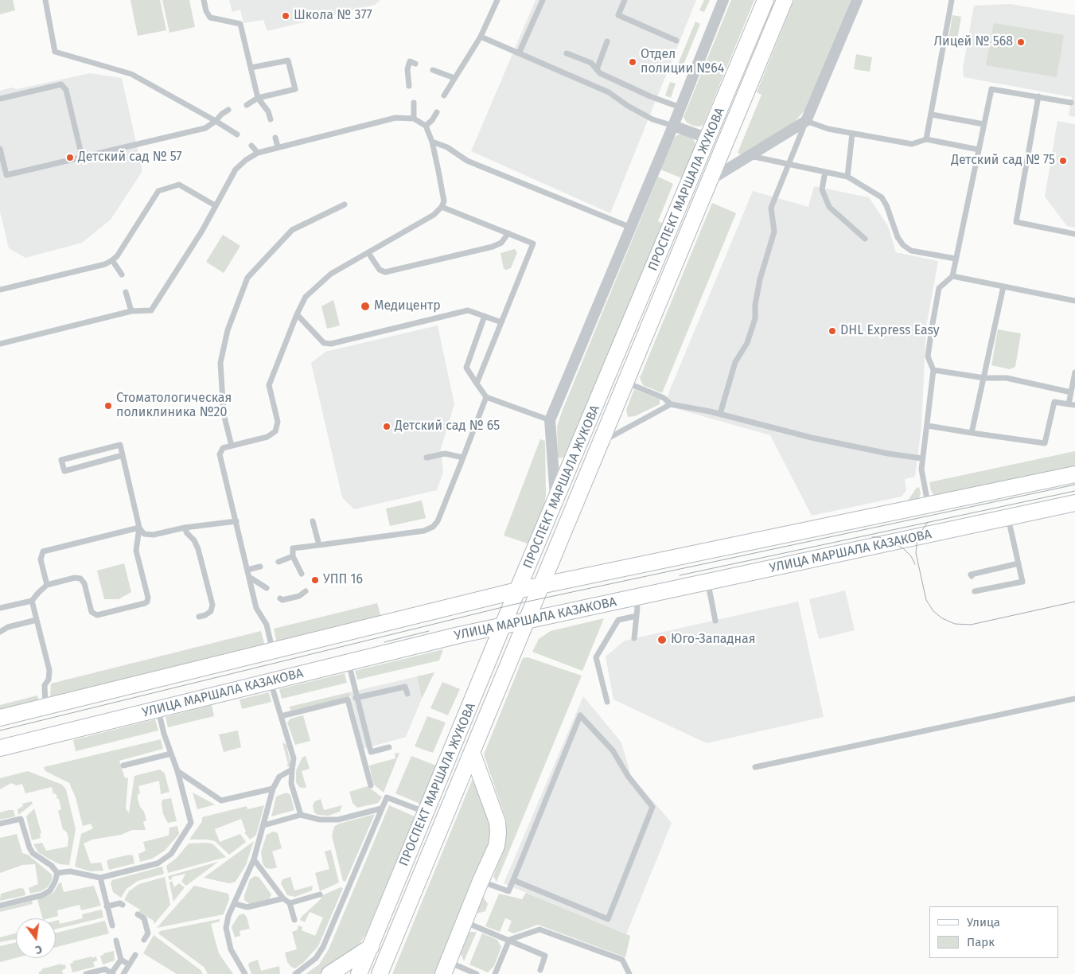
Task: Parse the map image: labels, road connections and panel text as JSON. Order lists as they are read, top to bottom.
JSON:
{
  "streets": {
    "main road": ["ПРОСПЕКТ МАРШАЛА ЖУКОВА", "УЛИЦА МАРШАЛА КАЗАКОВА"]
  },
  "crossings": [
    ["ПРОСПЕКТ МАРШАЛА ЖУКОВА", "УЛИЦА МАРШАЛА КАЗАКОВА"]
  ],
  "places": [
    "Школа № 377",
    "Лицей № 568",
    "Отдел полиции №64",
    "Детский сад № 57",
    "Детский сад № 75",
    "Медицентр",
    "DHL Express Easy",
    "Стоматологическая поликлиника №20",
    "Детский сад № 65",
    "УПП 16",
    "Юго-Западная"
  ],
  "legend": ["Улица", "Парк"],
  "north": "bottom"
}
